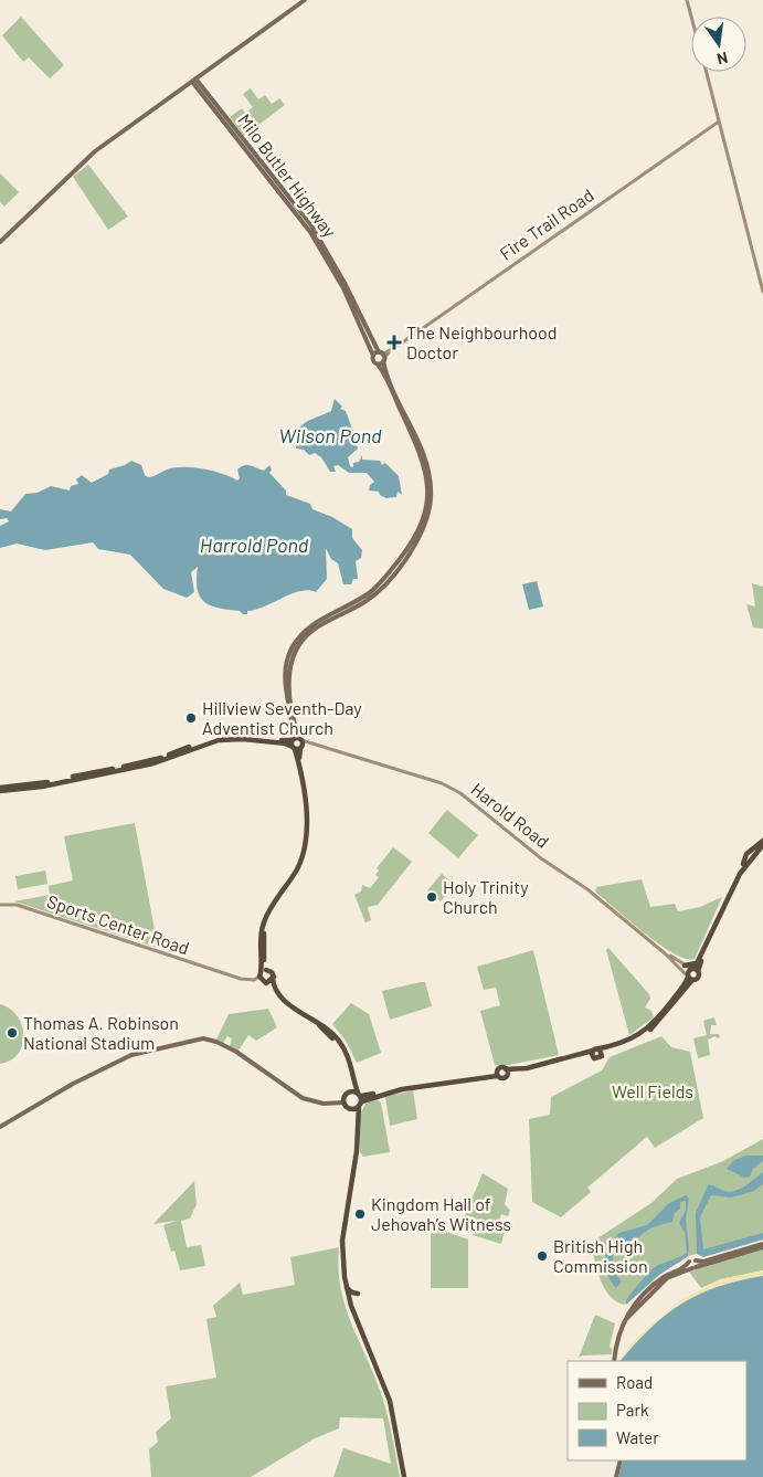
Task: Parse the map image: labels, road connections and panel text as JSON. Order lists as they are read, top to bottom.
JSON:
{
  "streets": {
    "main road": [
      "Milo Butler Highway",
      "Fire Trail Road",
      "Harold Road",
      "Sports Center Road"
    ]
  },
  "crossings": [
    ["Milo Butler Highway", "Fire Trail Road"],
    ["Milo Butler Highway", "Harold Road"]
  ],
  "water": ["Wilson Pond", "Harrold Pond"],
  "parks": ["Well Fields"],
  "places": {
    "health": ["The Neighbourhood Doctor"],
    "other": [
      "Hillview Seventh-Day Adventist Church",
      "Holy Trinity Church",
      "Thomas A. Robinson National Stadium",
      "Kingdom Hall of Jehovah’s Witness",
      "British High Commission"
    ]
  },
  "legend": ["Road", "Park", "Water"],
  "north": "bottom"
}
